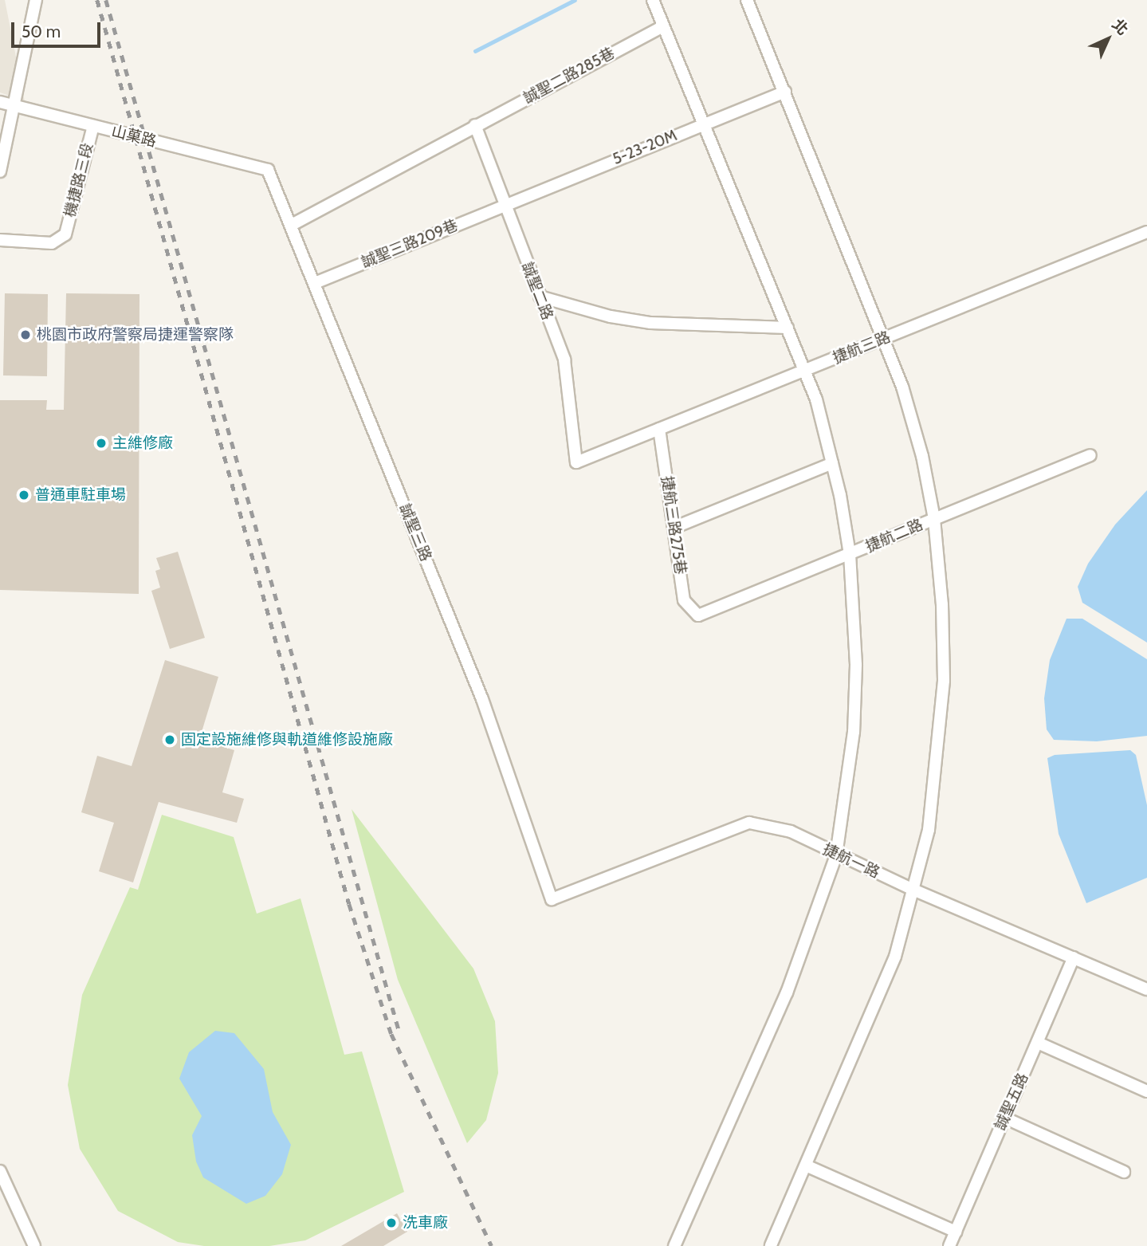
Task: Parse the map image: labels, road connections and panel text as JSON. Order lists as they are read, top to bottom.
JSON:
{
  "streets": {
    "street": [
      "誠聖二路285巷",
      "山菓路",
      "5-23-20M",
      "機捷路三段",
      "誠聖三路209巷",
      "誠聖二路",
      "捷航三路",
      "捷航三路275巷",
      "誠聖三路",
      "捷航二路",
      "捷航一路",
      "誠聖五路"
    ]
  },
  "crossings": [
    ["誠聖二路285巷", "誠聖二路"],
    ["誠聖二路285巷", "誠聖三路"],
    ["山菓路", "機捷路三段"],
    ["山菓路", "誠聖三路"],
    ["5-23-20M", "誠聖三路209巷"],
    ["5-23-20M", "誠聖二路"],
    ["誠聖三路209巷", "誠聖二路"],
    ["誠聖三路209巷", "誠聖三路"],
    ["誠聖二路", "捷航三路"],
    ["捷航三路", "捷航三路275巷"],
    ["捷航三路275巷", "捷航二路"],
    ["誠聖三路", "捷航一路"],
    ["捷航一路", "誠聖五路"]
  ],
  "places": [
    "桃園市政府警察局捷運警察隊",
    "主維修廠",
    "普通車駐車場",
    "固定設施維修與軌道維修設施廠",
    "洗車廠"
  ],
  "scale_bar": "50 m",
  "north": "top right"
}
